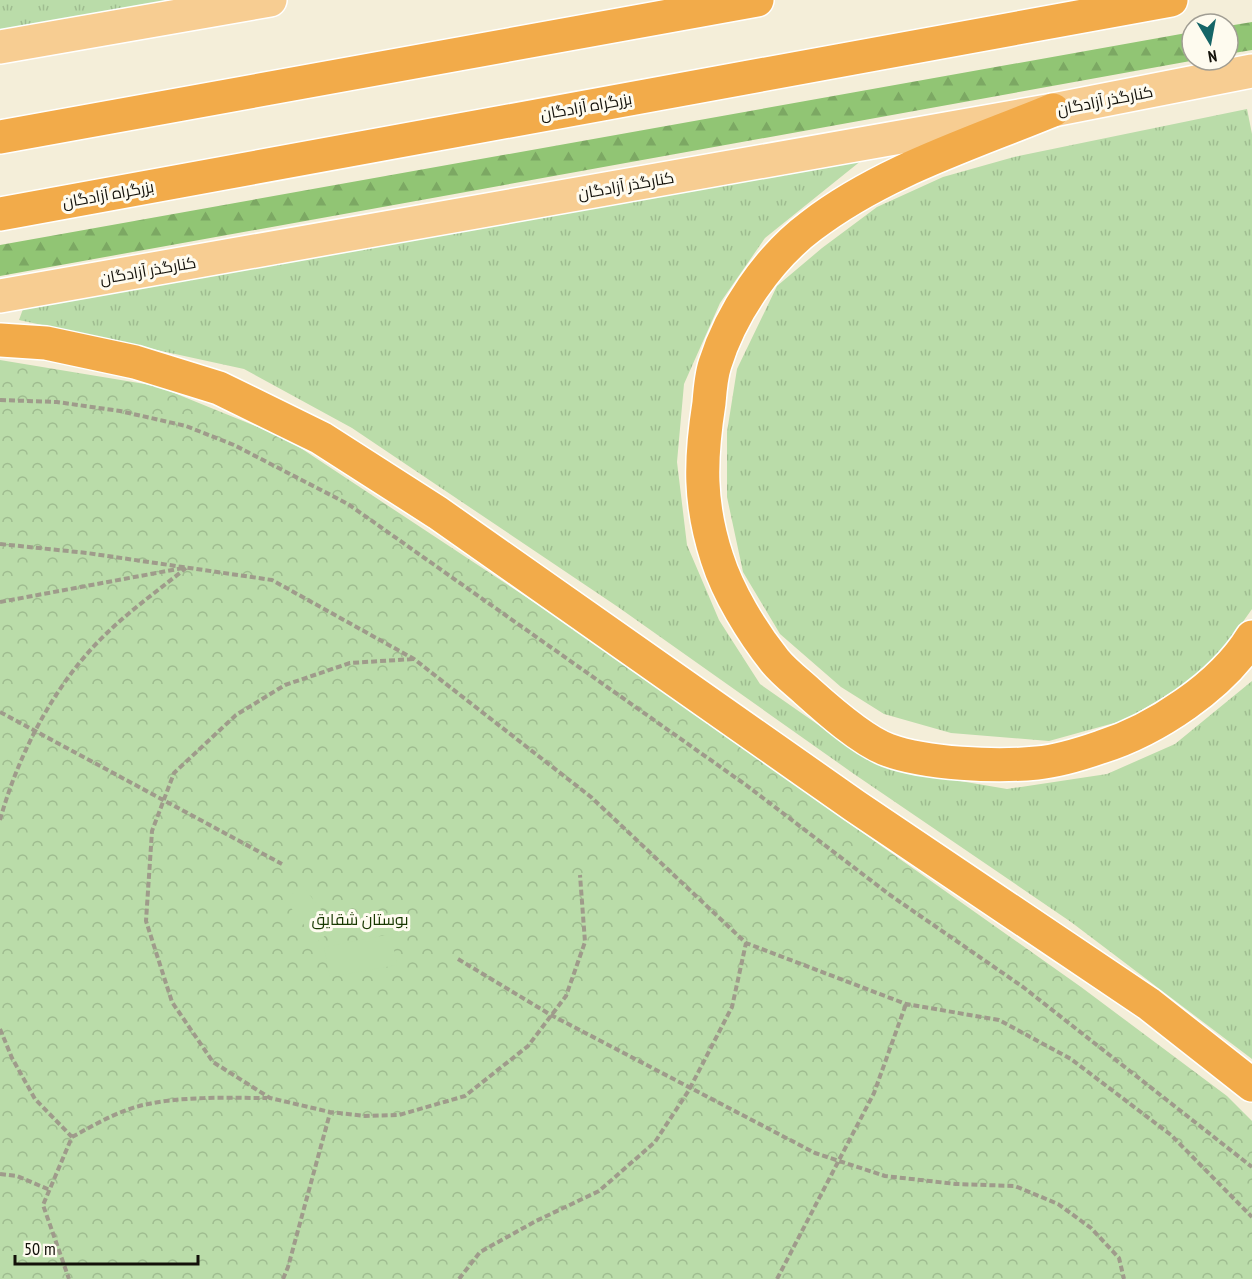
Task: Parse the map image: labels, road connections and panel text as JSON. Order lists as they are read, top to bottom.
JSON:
{
  "streets": {
    "highway": ["بزرگراه آزادگان"],
    "main road": ["کنارگذر آزادگان"]
  },
  "parks": ["بوستان شقایق"],
  "scale_bar": "50 m",
  "north": "bottom"
}
